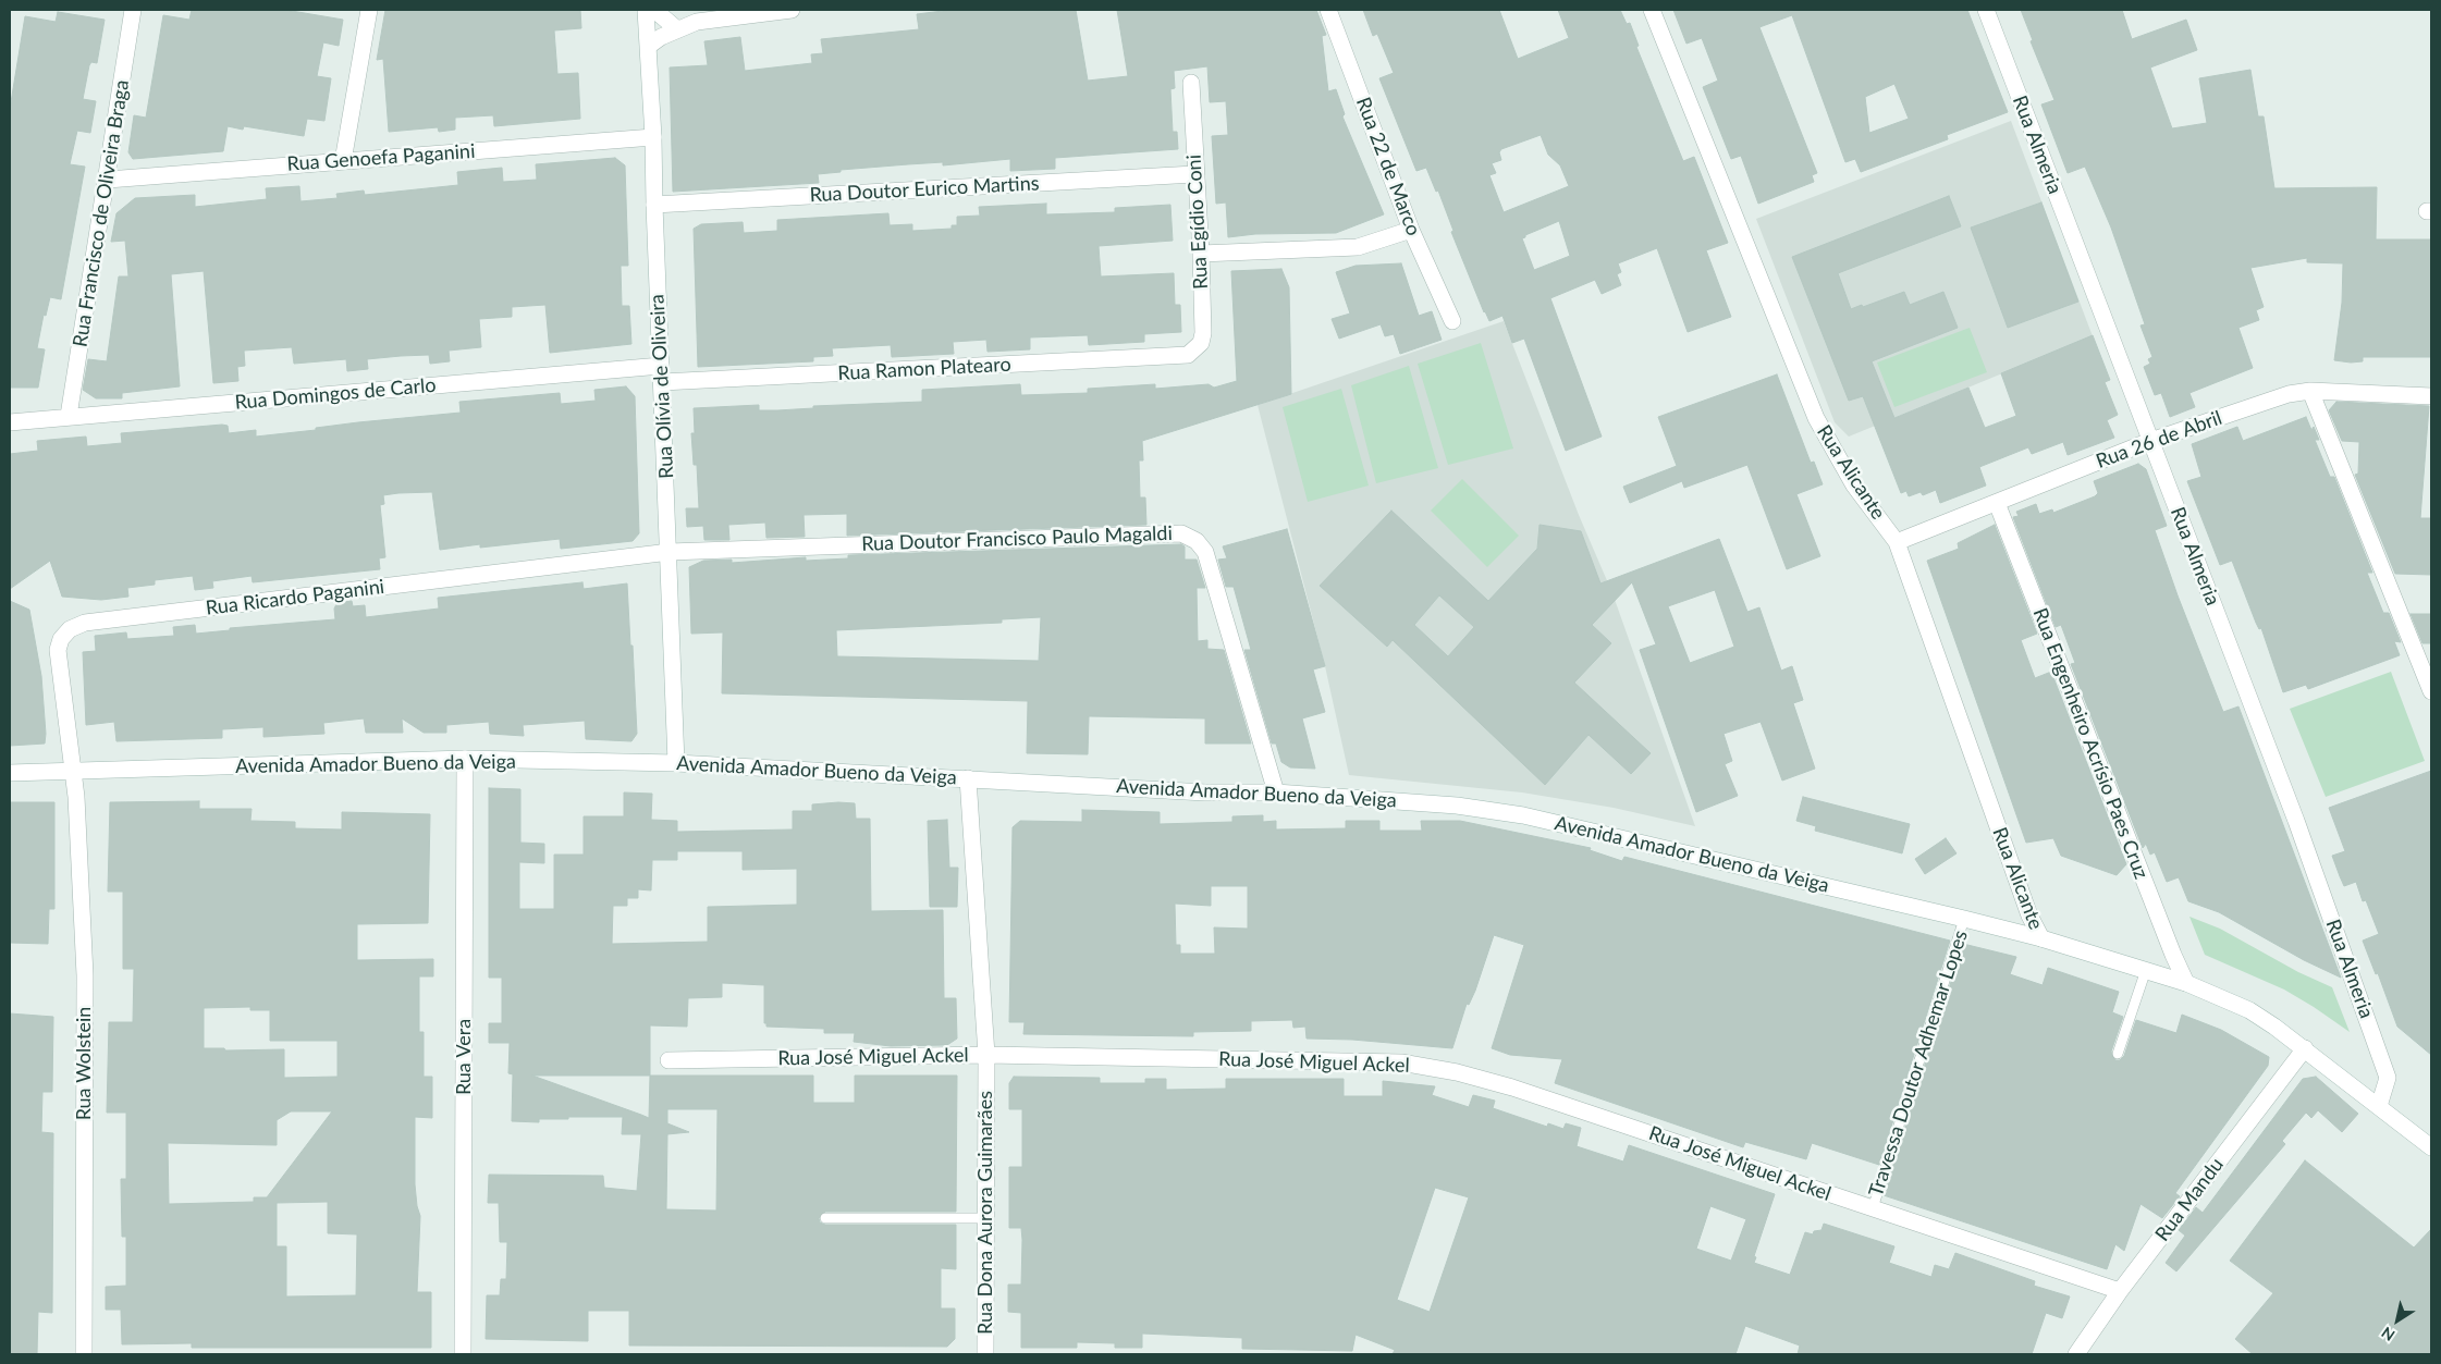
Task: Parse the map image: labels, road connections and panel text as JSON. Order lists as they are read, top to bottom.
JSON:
{
  "streets": {
    "street": [
      "Rua Almeria",
      "Rua Genoefa Paganini",
      "Rua 22 de Marco",
      "Rua Doutor Eurico Martins",
      "Rua Francisco de Oliveira Braga",
      "Rua Egídio Coni",
      "Rua Ramon Platearo",
      "Rua Olívia de Oliveira",
      "Rua Domingos de Carlo",
      "Rua 26 de Abril",
      "Rua Alicante",
      "Rua Doutor Francisco Paulo Magaldi",
      "Rua Ricardo Paganini",
      "Rua Engenheiro Acrísio Paes Cruz",
      "Avenida Amador Bueno da Veiga",
      "Rua Vera",
      "Rua José Miguel Ackel",
      "Rua Wolstein",
      "Rua Mandu",
      "Rua Dona Aurora Guimarães"
    ],
    "lane": ["Travessa Doutor Adhemar Lopes"]
  },
  "crossings": [
    ["Rua Almeria", "Rua 26 de Abril"],
    ["Rua Almeria", "Avenida Amador Bueno da Veiga"],
    ["Rua Genoefa Paganini", "Rua Francisco de Oliveira Braga"],
    ["Rua Genoefa Paganini", "Rua Olívia de Oliveira"],
    ["Rua Doutor Eurico Martins", "Rua Egídio Coni"],
    ["Rua Doutor Eurico Martins", "Rua Olívia de Oliveira"],
    ["Rua Francisco de Oliveira Braga", "Rua Domingos de Carlo"],
    ["Rua Egídio Coni", "Rua Ramon Platearo"],
    ["Rua Ramon Platearo", "Rua Olívia de Oliveira"],
    ["Rua Ramon Platearo", "Rua Domingos de Carlo"],
    ["Rua Olívia de Oliveira", "Rua Domingos de Carlo"],
    ["Rua Olívia de Oliveira", "Rua Doutor Francisco Paulo Magaldi"],
    ["Rua Olívia de Oliveira", "Rua Ricardo Paganini"],
    ["Rua Olívia de Oliveira", "Avenida Amador Bueno da Veiga"],
    ["Rua 26 de Abril", "Rua Alicante"],
    ["Rua 26 de Abril", "Rua Engenheiro Acrísio Paes Cruz"],
    ["Rua Alicante", "Avenida Amador Bueno da Veiga"],
    ["Rua Doutor Francisco Paulo Magaldi", "Rua Ricardo Paganini"],
    ["Rua Doutor Francisco Paulo Magaldi", "Avenida Amador Bueno da Veiga"],
    ["Rua Ricardo Paganini", "Avenida Amador Bueno da Veiga"],
    ["Rua Ricardo Paganini", "Rua Wolstein"],
    ["Rua Engenheiro Acrísio Paes Cruz", "Avenida Amador Bueno da Veiga"],
    ["Avenida Amador Bueno da Veiga", "Rua Vera"],
    ["Avenida Amador Bueno da Veiga", "Rua Wolstein"],
    ["Avenida Amador Bueno da Veiga", "Travessa Doutor Adhemar Lopes"],
    ["Avenida Amador Bueno da Veiga", "Rua Mandu"],
    ["Avenida Amador Bueno da Veiga", "Rua Dona Aurora Guimarães"],
    ["Rua José Miguel Ackel", "Travessa Doutor Adhemar Lopes"],
    ["Rua José Miguel Ackel", "Rua Mandu"],
    ["Rua José Miguel Ackel", "Rua Dona Aurora Guimarães"]
  ],
  "north": "bottom left"
}
